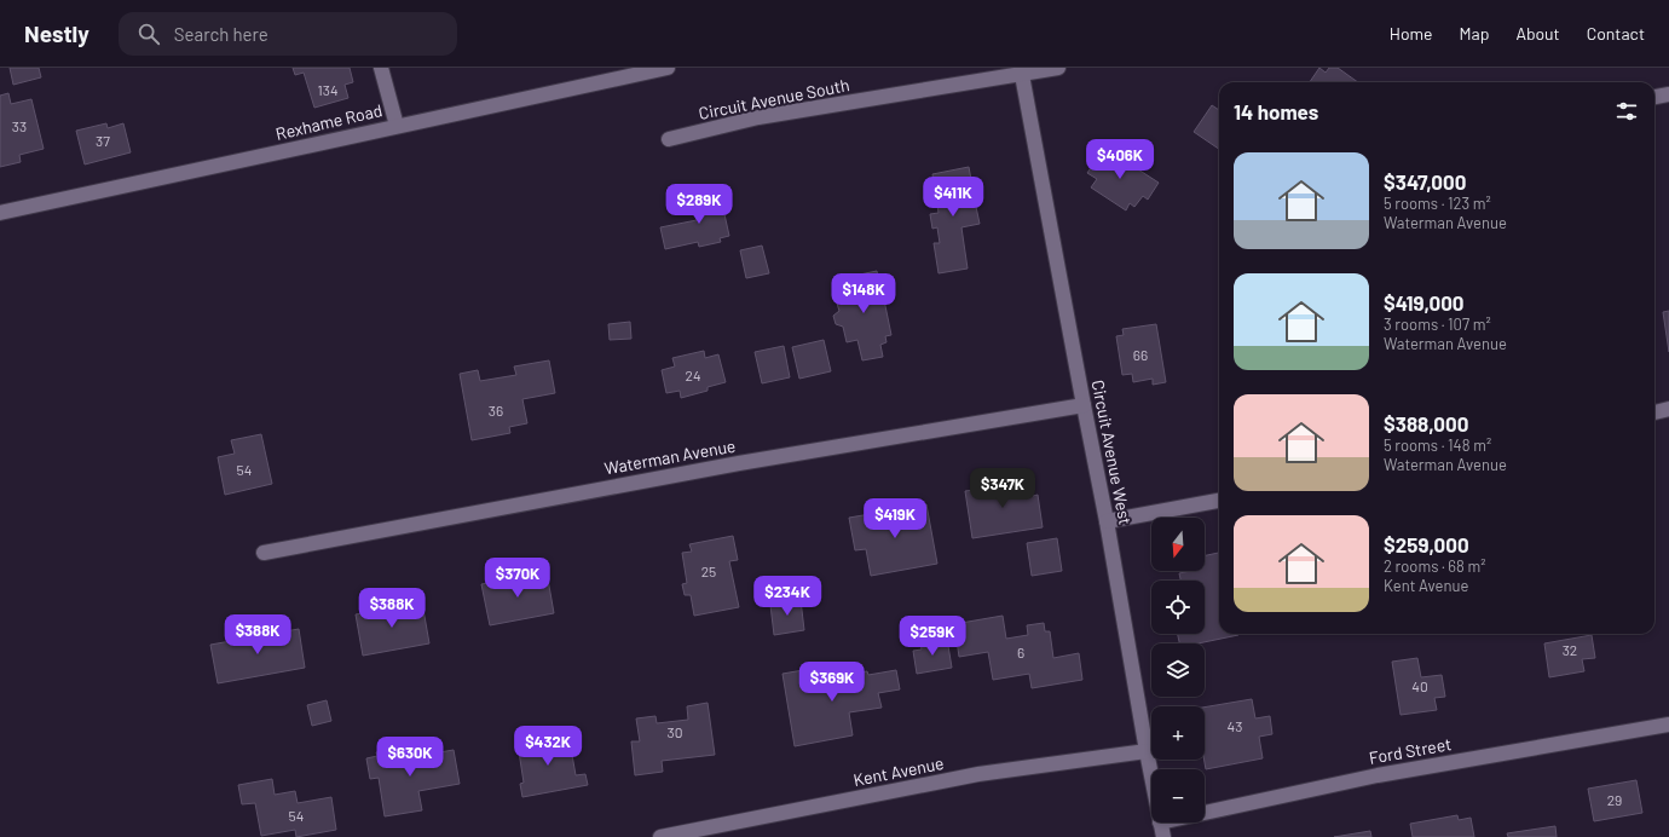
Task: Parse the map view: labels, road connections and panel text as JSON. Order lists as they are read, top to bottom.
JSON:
{
  "streets": {
    "street": [
      "Circuit Avenue South",
      "Rexhame Road",
      "Circuit Avenue West",
      "Waterman Avenue",
      "Ford Street",
      "Kent Avenue"
    ]
  },
  "crossings": [
    ["Circuit Avenue South", "Circuit Avenue West"],
    ["Circuit Avenue West", "Waterman Avenue"],
    ["Circuit Avenue West", "Kent Avenue"]
  ],
  "house_numbers": [
    "134",
    "33",
    "37",
    "66",
    "24",
    "36",
    "54",
    "25",
    "32",
    "6",
    "40",
    "43",
    "30",
    "29",
    "54"
  ],
  "north": "bottom",
  "page": {
    "header": "Nestly",
    "search": "Search here",
    "nav": [
      "Home",
      "Map",
      "About",
      "Contact"
    ],
    "heading": "14 homes",
    "price": [
      "$406K",
      "$411K",
      "$289K",
      "$148K",
      "$347K",
      "$419K",
      "$370K",
      "$234K",
      "$388K",
      "$388K",
      "$259K",
      "$369K",
      "$432K",
      "$630K"
    ],
    "list": [
      {
        "name": "$347,000",
        "note": "5 rooms · 123 m² · Waterman Avenue"
      },
      {
        "name": "$419,000",
        "note": "3 rooms · 107 m² · Waterman Avenue"
      },
      {
        "name": "$388,000",
        "note": "5 rooms · 148 m² · Waterman Avenue"
      },
      {
        "name": "$259,000",
        "note": "2 rooms · 68 m² · Kent Avenue"
      }
    ],
    "map_buttons": ["+", "−"]
  }
}
